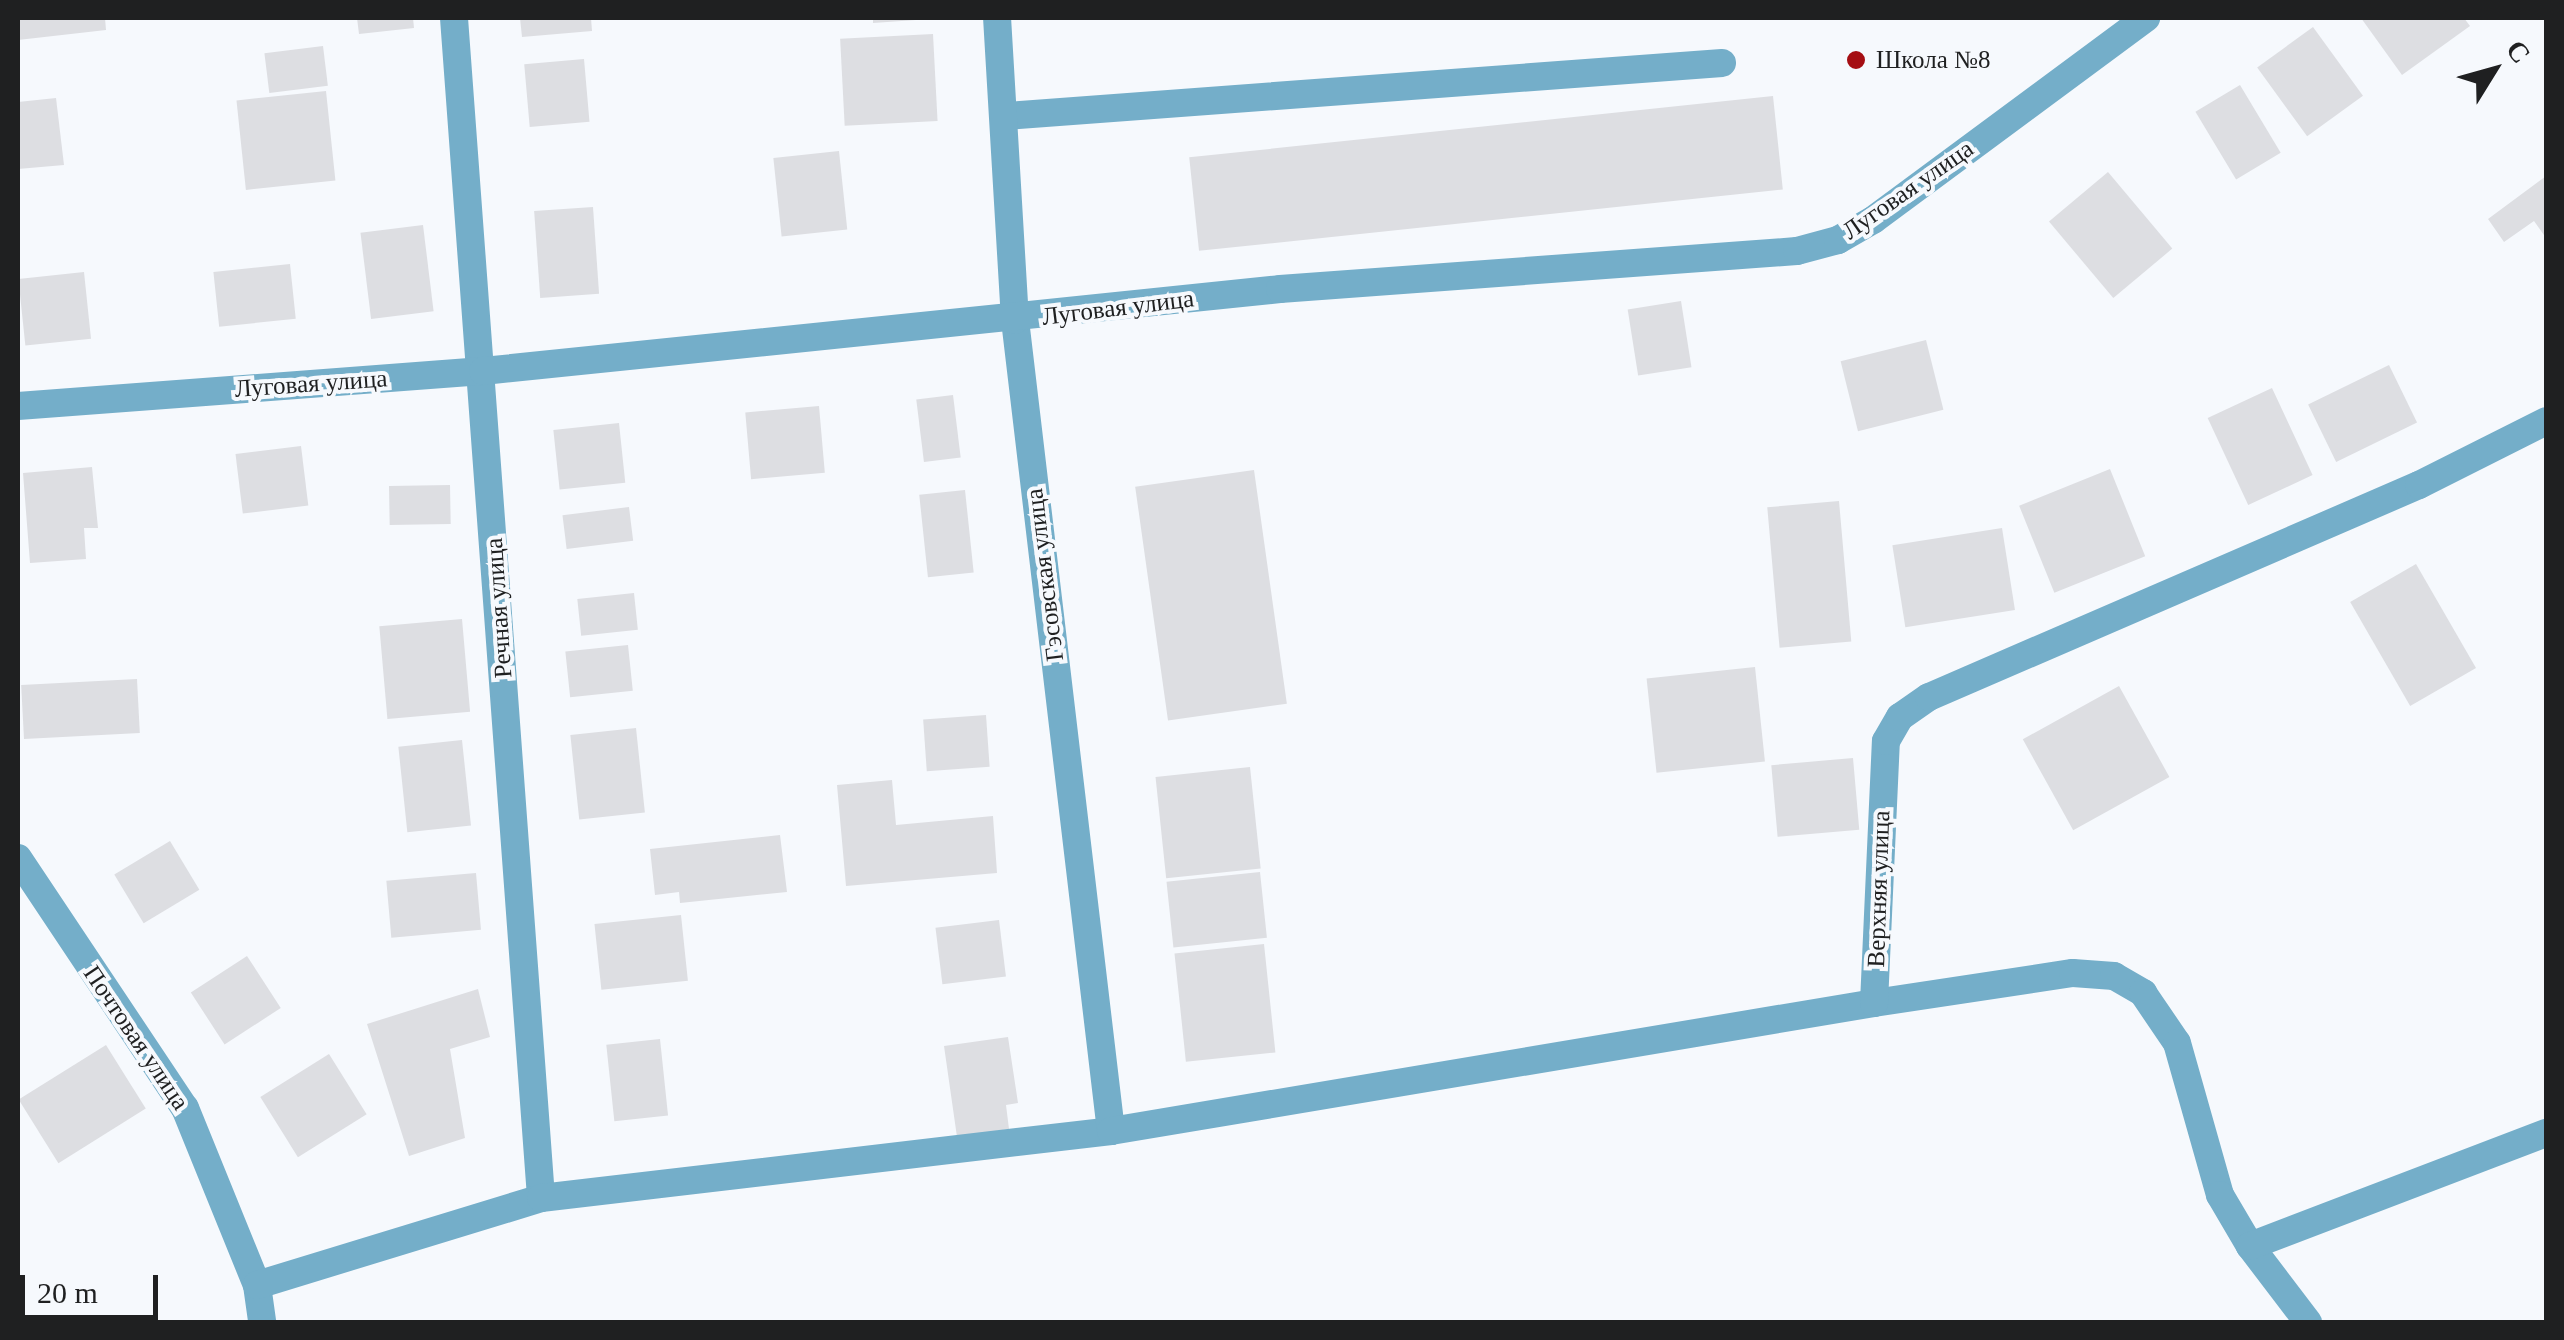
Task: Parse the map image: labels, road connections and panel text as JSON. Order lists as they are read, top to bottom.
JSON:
{
  "streets": {
    "street": [
      "Луговая улица",
      "Гэсовская улица",
      "Речная улица",
      "Верхняя улица",
      "Почтовая улица"
    ]
  },
  "crossings": [
    ["Луговая улица", "Гэсовская улица"],
    ["Луговая улица", "Речная улица"],
    ["Гэсовская улица", "Верхняя улица"],
    ["Речная улица", "Верхняя улица"],
    ["Верхняя улица", "Почтовая улица"]
  ],
  "places": ["Школа №8"],
  "scale_bar": "20 m",
  "north": "top right"
}
